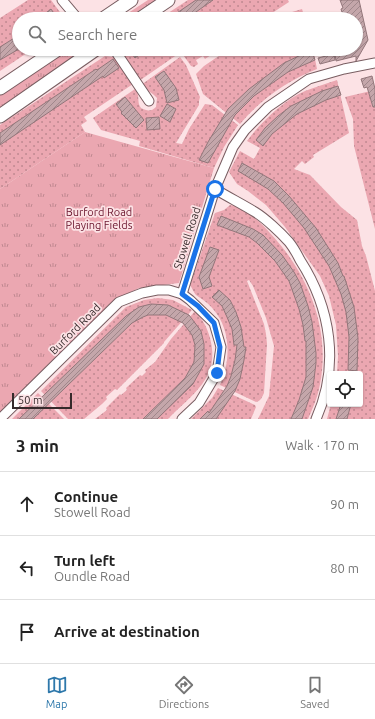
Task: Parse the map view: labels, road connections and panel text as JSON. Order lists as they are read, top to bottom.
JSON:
{
  "streets": {
    "street": ["Stowell Road", "Burford Road"]
  },
  "crossings": [
    ["Stowell Road", "Burford Road"]
  ],
  "parks": ["Burford Road Playing Fields"],
  "scale_bar": "50 m",
  "page": {
    "search": "Search here",
    "scale": "50 m",
    "heading": ["3 min", "Walk · 170 m"],
    "list": [
      ["Continue", "Stowell Road", "90 m"],
      ["Turn left", "Oundle Road", "80 m"],
      "Arrive at destination"
    ],
    "nav": ["Map", "Directions", "Saved"]
  }
}
